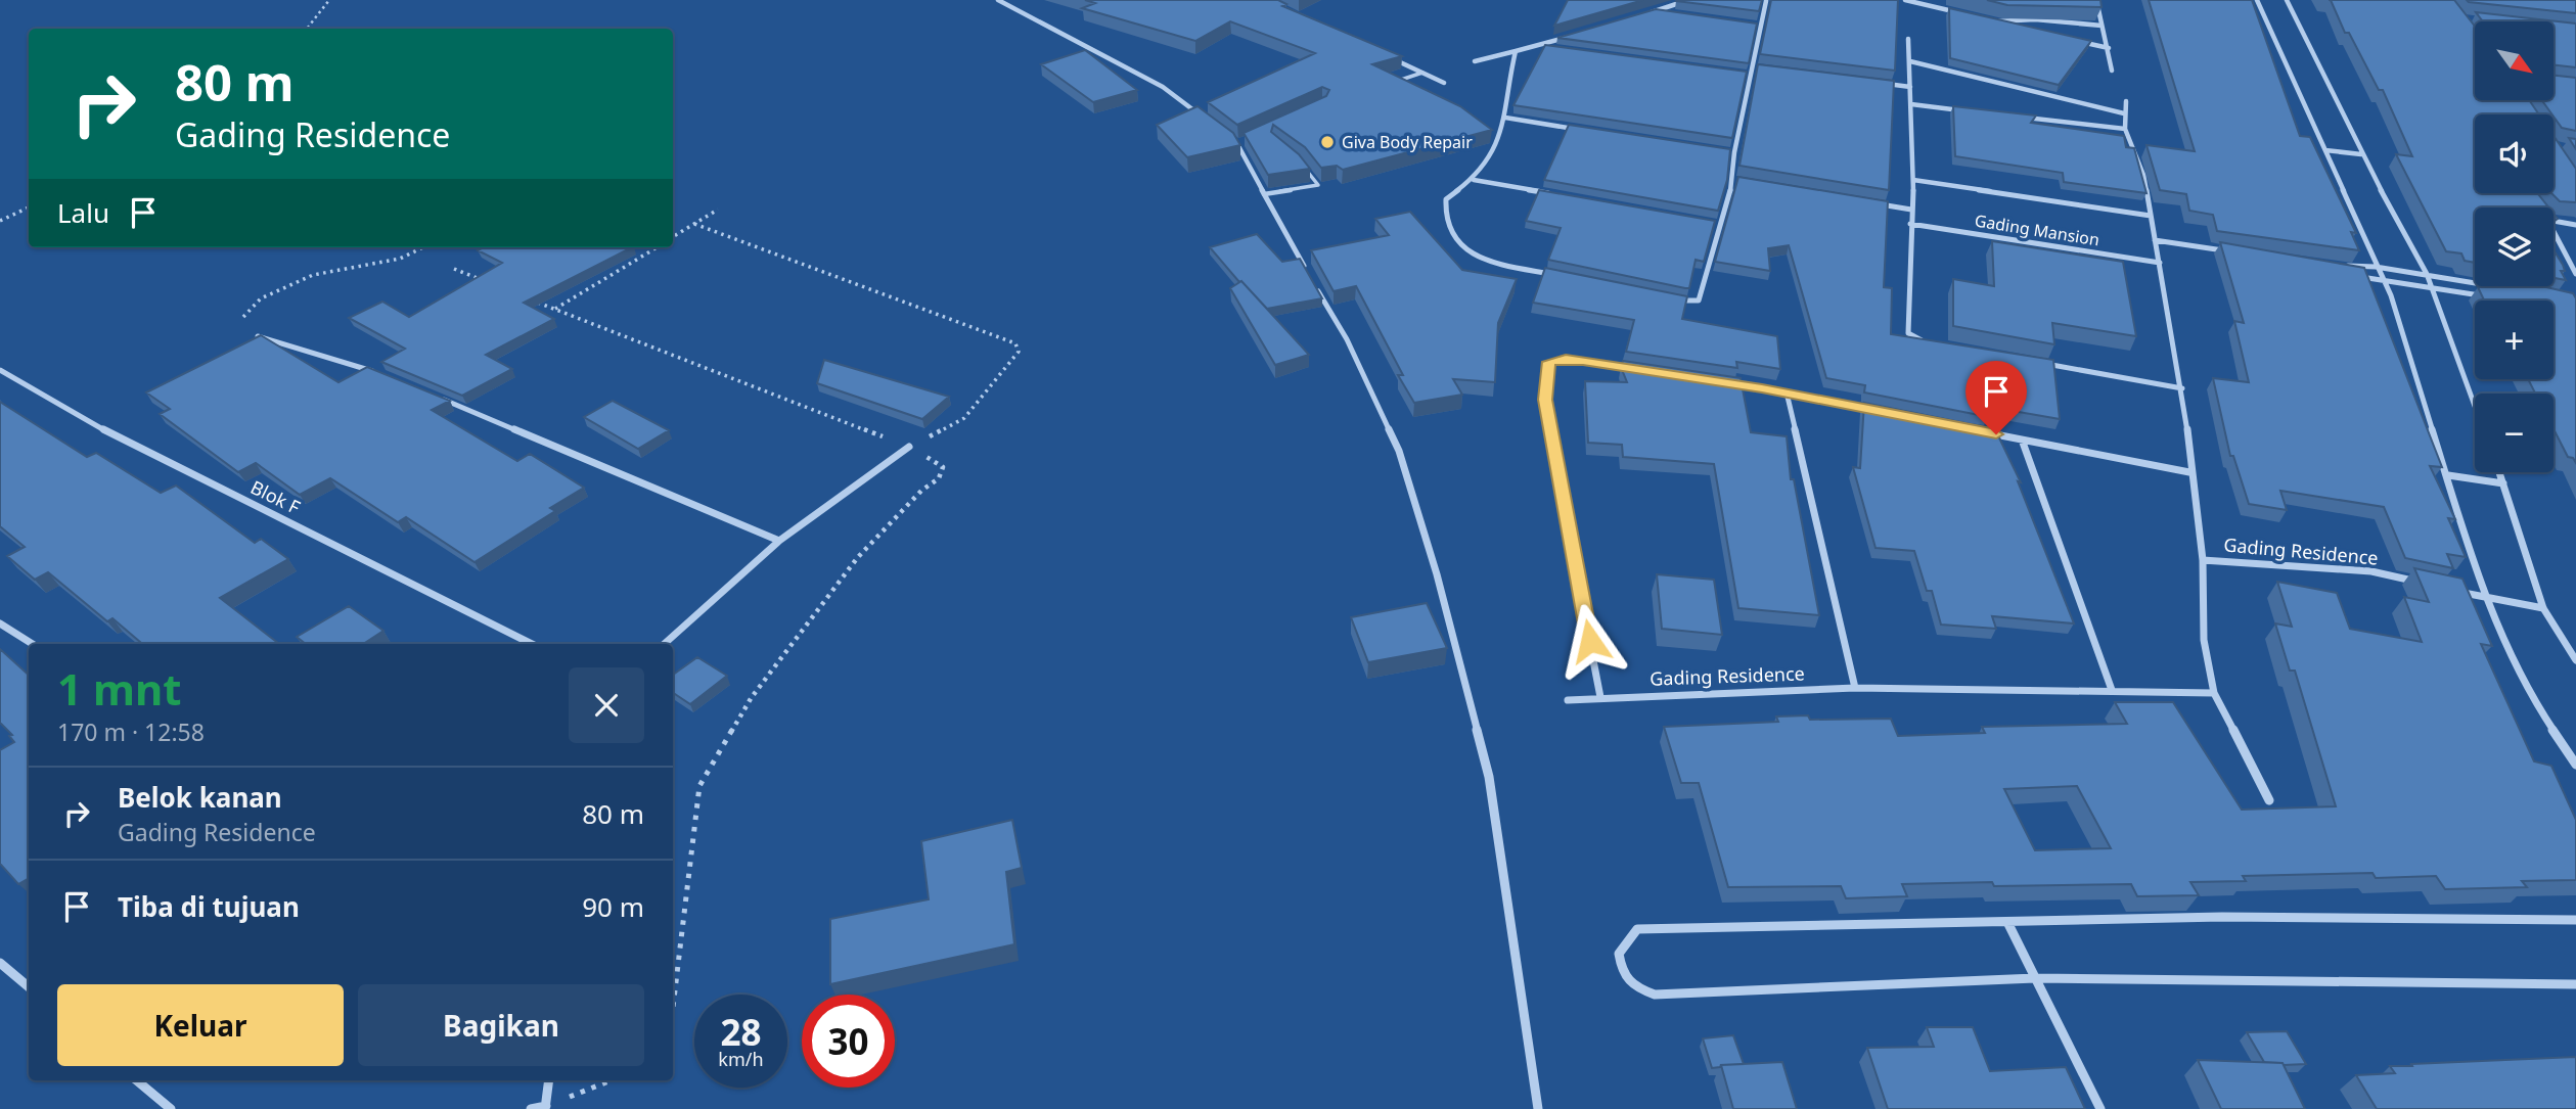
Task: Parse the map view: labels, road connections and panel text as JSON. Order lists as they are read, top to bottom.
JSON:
{
  "streets": {
    "street": ["Gading Mansion", "Blok F", "Gading Residence"]
  },
  "places": ["Giva Body Repair"],
  "north": "bottom right",
  "page": {
    "map_buttons": ["+", "−"],
    "turn": ["80 m", "Gading Residence"],
    "then": "Lalu",
    "heading": ["1 mnt", "170 m · 12:58"],
    "list": [
      {
        "name": "Belok kanan",
        "note": "Gading Residence",
        "value": "80 m"
      },
      {
        "name": "Tiba di tujuan",
        "value": "90 m"
      }
    ],
    "buttons": ["Keluar", "Bagikan"],
    "speed": "28 km/h",
    "limit": "30"
  }
}
